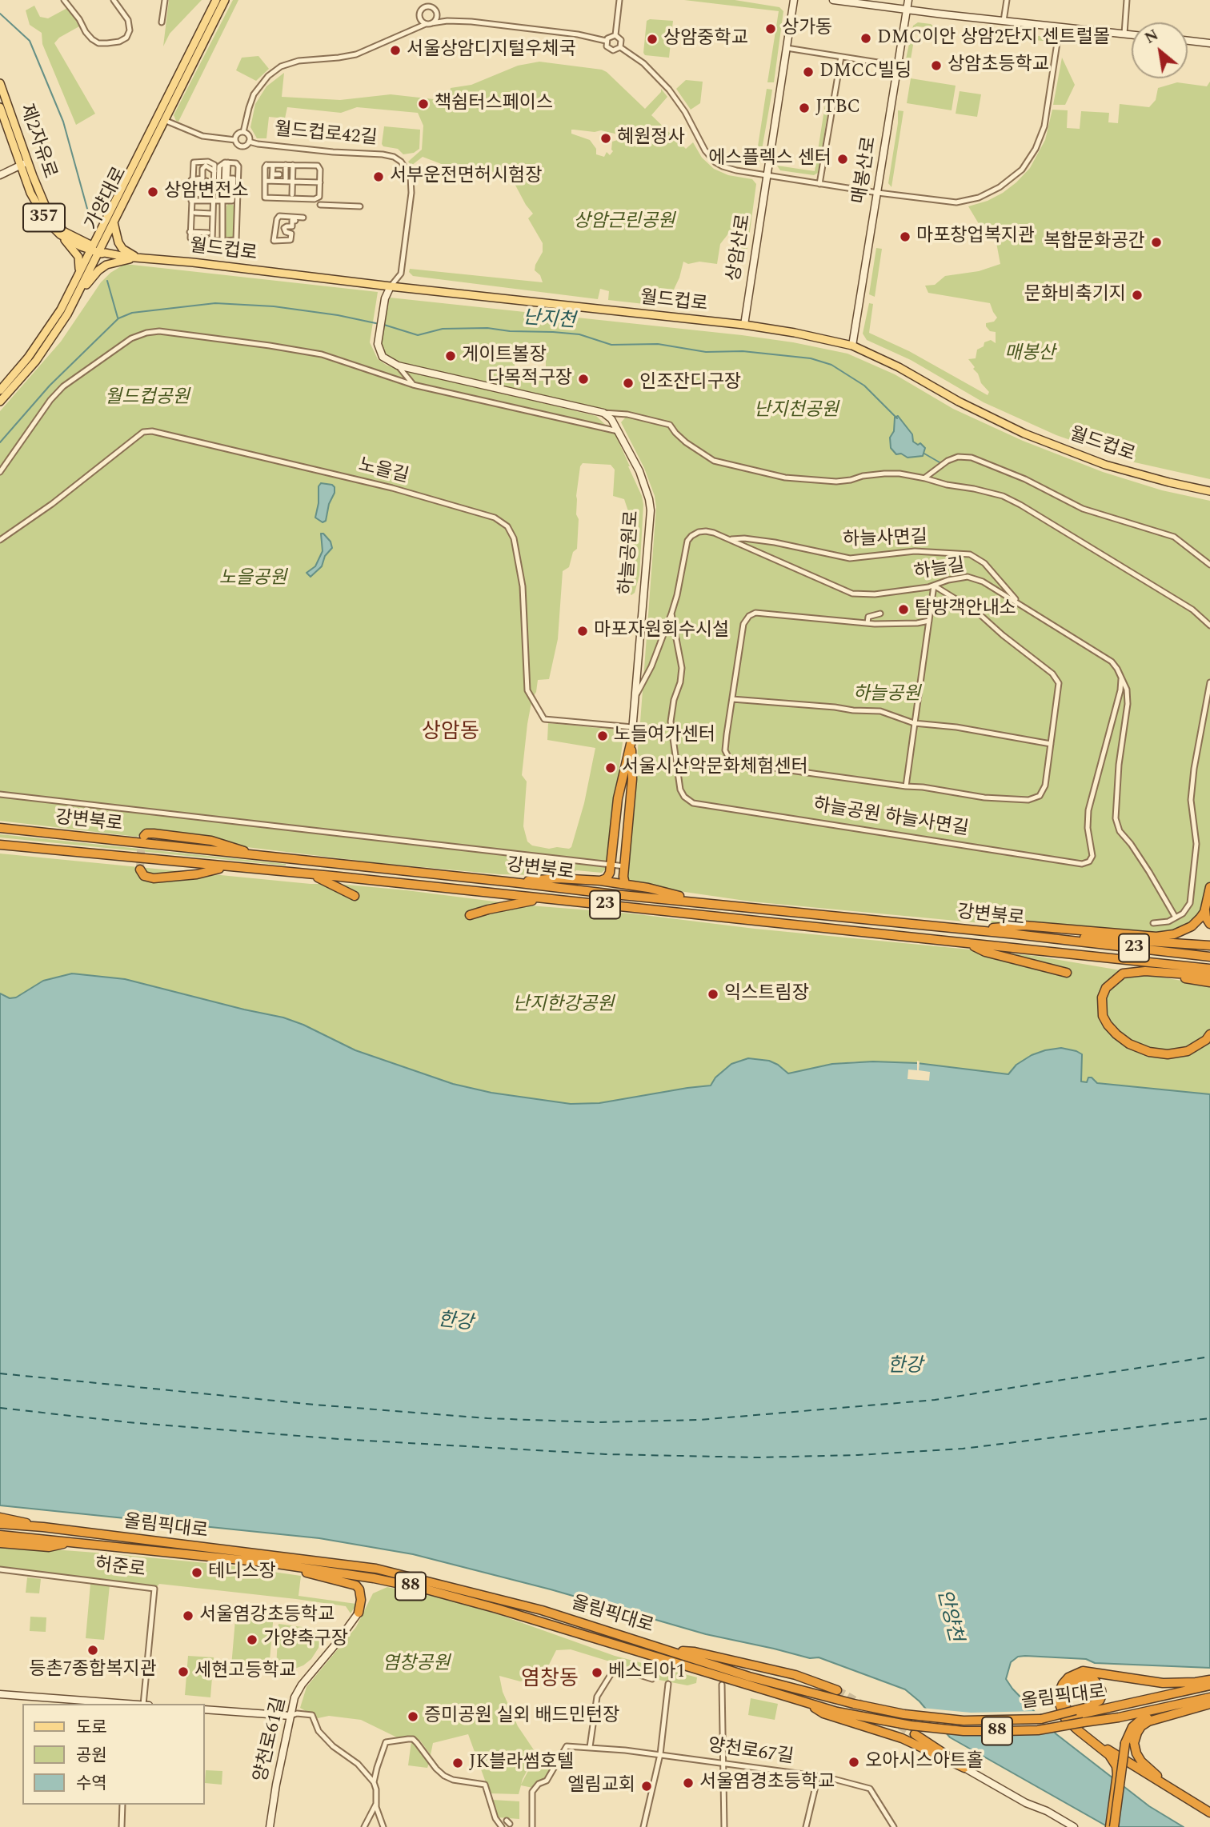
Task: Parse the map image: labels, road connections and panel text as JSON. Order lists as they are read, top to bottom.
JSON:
{
  "streets": {
    "highway": [
      "강변북로",
      "23",
      "올림픽대로",
      "88"
    ],
    "main road": [
      "제2자유로",
      "매봉산로",
      "가양대로",
      "357",
      "상암산로",
      "월드컵로",
      "하늘공원로",
      "양천로61길"
    ],
    "street": [
      "월드컵로42길",
      "노을길",
      "하늘사면길",
      "하늘길",
      "하늘공원 하늘사면길",
      "허준로",
      "양천로67길"
    ]
  },
  "crossings": [
    ["월드컵로42길", "월드컵로"],
    ["제2자유로", "가양대로"],
    ["제2자유로", "월드컵로"],
    ["매봉산로", "월드컵로"],
    ["가양대로", "월드컵로"],
    ["상암산로", "월드컵로"],
    ["노을길", "하늘공원로"],
    ["하늘사면길", "하늘길"],
    ["하늘공원로", "하늘길"],
    ["하늘길", "하늘공원 하늘사면길"]
  ],
  "districts": ["상암동", "염창동"],
  "water": ["난지천", "한강", "안양천"],
  "parks": [
    "상암근린공원",
    "매봉산",
    "월드컵공원",
    "난지천공원",
    "노을공원",
    "하늘공원",
    "난지한강공원",
    "염창공원"
  ],
  "places": [
    "상가동",
    "DMC이안 상암2단지 센트럴몰",
    "상암중학교",
    "서울상암디지털우체국",
    "상암초등학교",
    "DMCC빌딩",
    "책쉼터스페이스",
    "JTBC",
    "혜원정사",
    "에스플렉스 센터",
    "서부운전면허시험장",
    "상암변전소",
    "마포창업복지관",
    "복합문화공간",
    "문화비축기지",
    "게이트볼장",
    "다목적구장",
    "인조잔디구장",
    "탐방객안내소",
    "마포자원회수시설",
    "노들여가센터",
    "서울시산악문화체험센터",
    "익스트림장",
    "테니스장",
    "서울염강초등학교",
    "가양축구장",
    "등촌7종합복지관",
    "세현고등학교",
    "베스티아1",
    "증미공원 실외 배드민턴장",
    "오아시스아트홀",
    "JK블라썸호텔",
    "서울염경초등학교",
    "엘림교회"
  ],
  "legend": ["도로", "공원", "수역"],
  "north": "top left"
}
